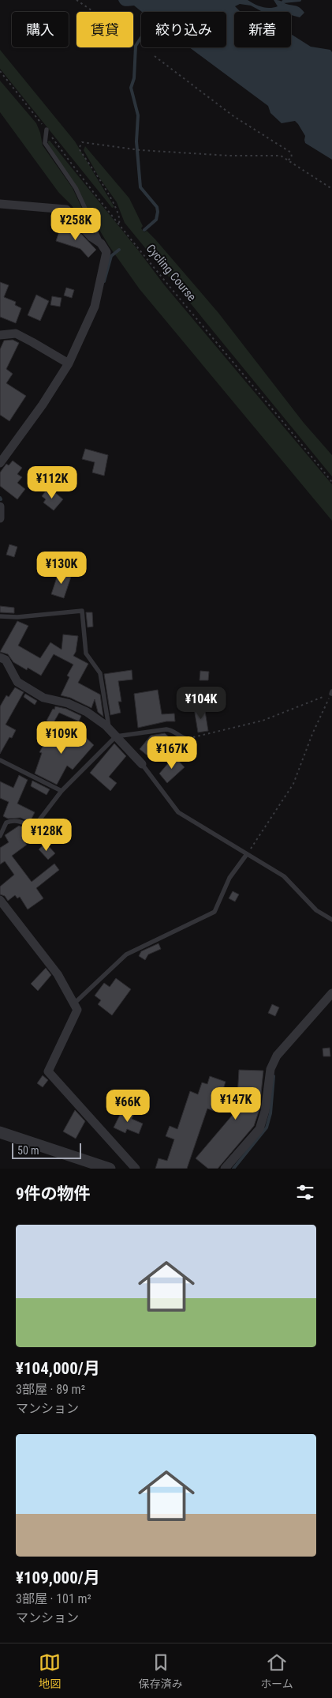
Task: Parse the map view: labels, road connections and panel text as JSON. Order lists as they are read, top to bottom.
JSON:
{
  "streets": {
    "path": ["Cycling Course"]
  },
  "scale_bar": "50 m",
  "page": {
    "chip": [
      "購入",
      "賃貸",
      "絞り込み",
      "新着"
    ],
    "price": [
      "¥258K",
      "¥112K",
      "¥130K",
      "¥104K",
      "¥109K",
      "¥167K",
      "¥128K",
      "¥147K",
      "¥66K"
    ],
    "scale": "50 m",
    "heading": "9件の物件",
    "list": [
      {
        "name": "¥104,000/月",
        "note": "3部屋 · 89 m² · マンション"
      },
      {
        "name": "¥109,000/月",
        "note": "3部屋 · 101 m² · マンション"
      }
    ],
    "tabs": ["地図", "保存済み", "ホーム"]
  }
}
